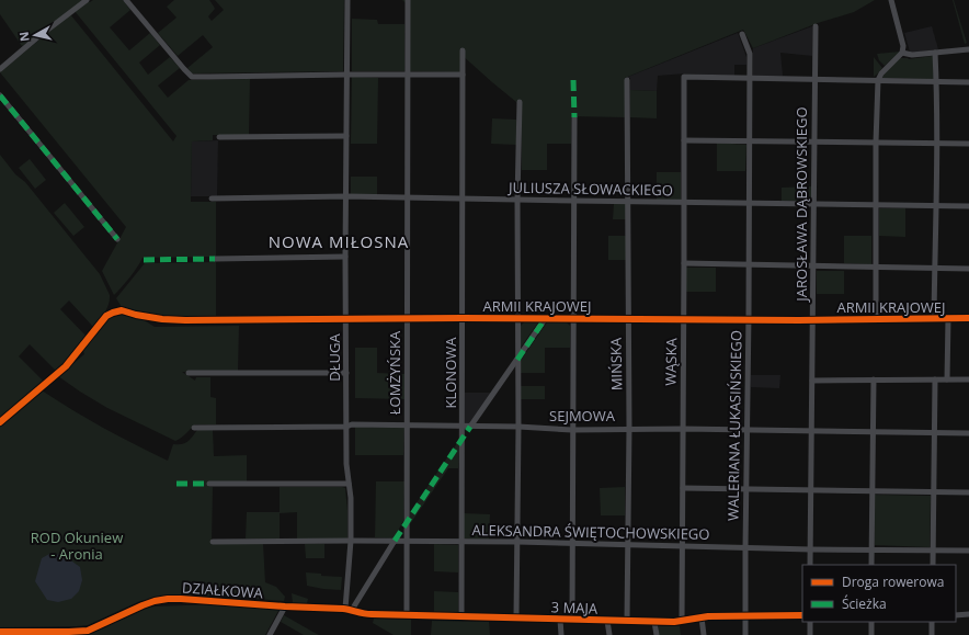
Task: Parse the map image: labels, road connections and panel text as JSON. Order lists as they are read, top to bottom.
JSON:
{
  "streets": {
    "street": [
      "JULIUSZA SŁOWACKIEGO",
      "JAROSŁAWA DĄBROWSKIEGO",
      "ARMII KRAJOWEJ",
      "DŁUGA",
      "WĄSKA",
      "MIŃSKA",
      "ŁOMŻYŃSKA",
      "KLONOWA",
      "SEJMOWA",
      "WALERIANA ŁUKASIŃSKIEGO",
      "ALEKSANDRA ŚWIĘTOCHOWSKIEGO",
      "DZIAŁKOWA",
      "3 MAJA"
    ]
  },
  "crossings": [
    ["JULIUSZA SŁOWACKIEGO", "JAROSŁAWA DĄBROWSKIEGO"],
    ["JULIUSZA SŁOWACKIEGO", "DŁUGA"],
    ["JULIUSZA SŁOWACKIEGO", "WĄSKA"],
    ["JULIUSZA SŁOWACKIEGO", "MIŃSKA"],
    ["JULIUSZA SŁOWACKIEGO", "ŁOMŻYŃSKA"],
    ["JULIUSZA SŁOWACKIEGO", "KLONOWA"],
    ["JULIUSZA SŁOWACKIEGO", "WALERIANA ŁUKASIŃSKIEGO"],
    ["JAROSŁAWA DĄBROWSKIEGO", "ARMII KRAJOWEJ"],
    ["JAROSŁAWA DĄBROWSKIEGO", "SEJMOWA"],
    ["JAROSŁAWA DĄBROWSKIEGO", "ALEKSANDRA ŚWIĘTOCHOWSKIEGO"],
    ["ARMII KRAJOWEJ", "DŁUGA"],
    ["ARMII KRAJOWEJ", "WĄSKA"],
    ["ARMII KRAJOWEJ", "MIŃSKA"],
    ["ARMII KRAJOWEJ", "ŁOMŻYŃSKA"],
    ["ARMII KRAJOWEJ", "KLONOWA"],
    ["ARMII KRAJOWEJ", "WALERIANA ŁUKASIŃSKIEGO"],
    ["DŁUGA", "SEJMOWA"],
    ["DŁUGA", "ALEKSANDRA ŚWIĘTOCHOWSKIEGO"],
    ["DŁUGA", "DZIAŁKOWA"],
    ["DŁUGA", "3 MAJA"],
    ["WĄSKA", "SEJMOWA"],
    ["WĄSKA", "WALERIANA ŁUKASIŃSKIEGO"],
    ["WĄSKA", "ALEKSANDRA ŚWIĘTOCHOWSKIEGO"],
    ["WĄSKA", "3 MAJA"],
    ["MIŃSKA", "SEJMOWA"],
    ["MIŃSKA", "ALEKSANDRA ŚWIĘTOCHOWSKIEGO"],
    ["MIŃSKA", "3 MAJA"],
    ["ŁOMŻYŃSKA", "SEJMOWA"],
    ["ŁOMŻYŃSKA", "ALEKSANDRA ŚWIĘTOCHOWSKIEGO"],
    ["ŁOMŻYŃSKA", "3 MAJA"],
    ["KLONOWA", "SEJMOWA"],
    ["KLONOWA", "ALEKSANDRA ŚWIĘTOCHOWSKIEGO"],
    ["KLONOWA", "3 MAJA"],
    ["SEJMOWA", "WALERIANA ŁUKASIŃSKIEGO"],
    ["WALERIANA ŁUKASIŃSKIEGO", "ALEKSANDRA ŚWIĘTOCHOWSKIEGO"],
    ["WALERIANA ŁUKASIŃSKIEGO", "3 MAJA"],
    ["DZIAŁKOWA", "3 MAJA"]
  ],
  "districts": ["NOWA MIŁOSNA"],
  "parks": ["ROD Okuniew - Aronia"],
  "legend": ["Droga rowerowa", "Ścieżka"],
  "north": "left"
}
